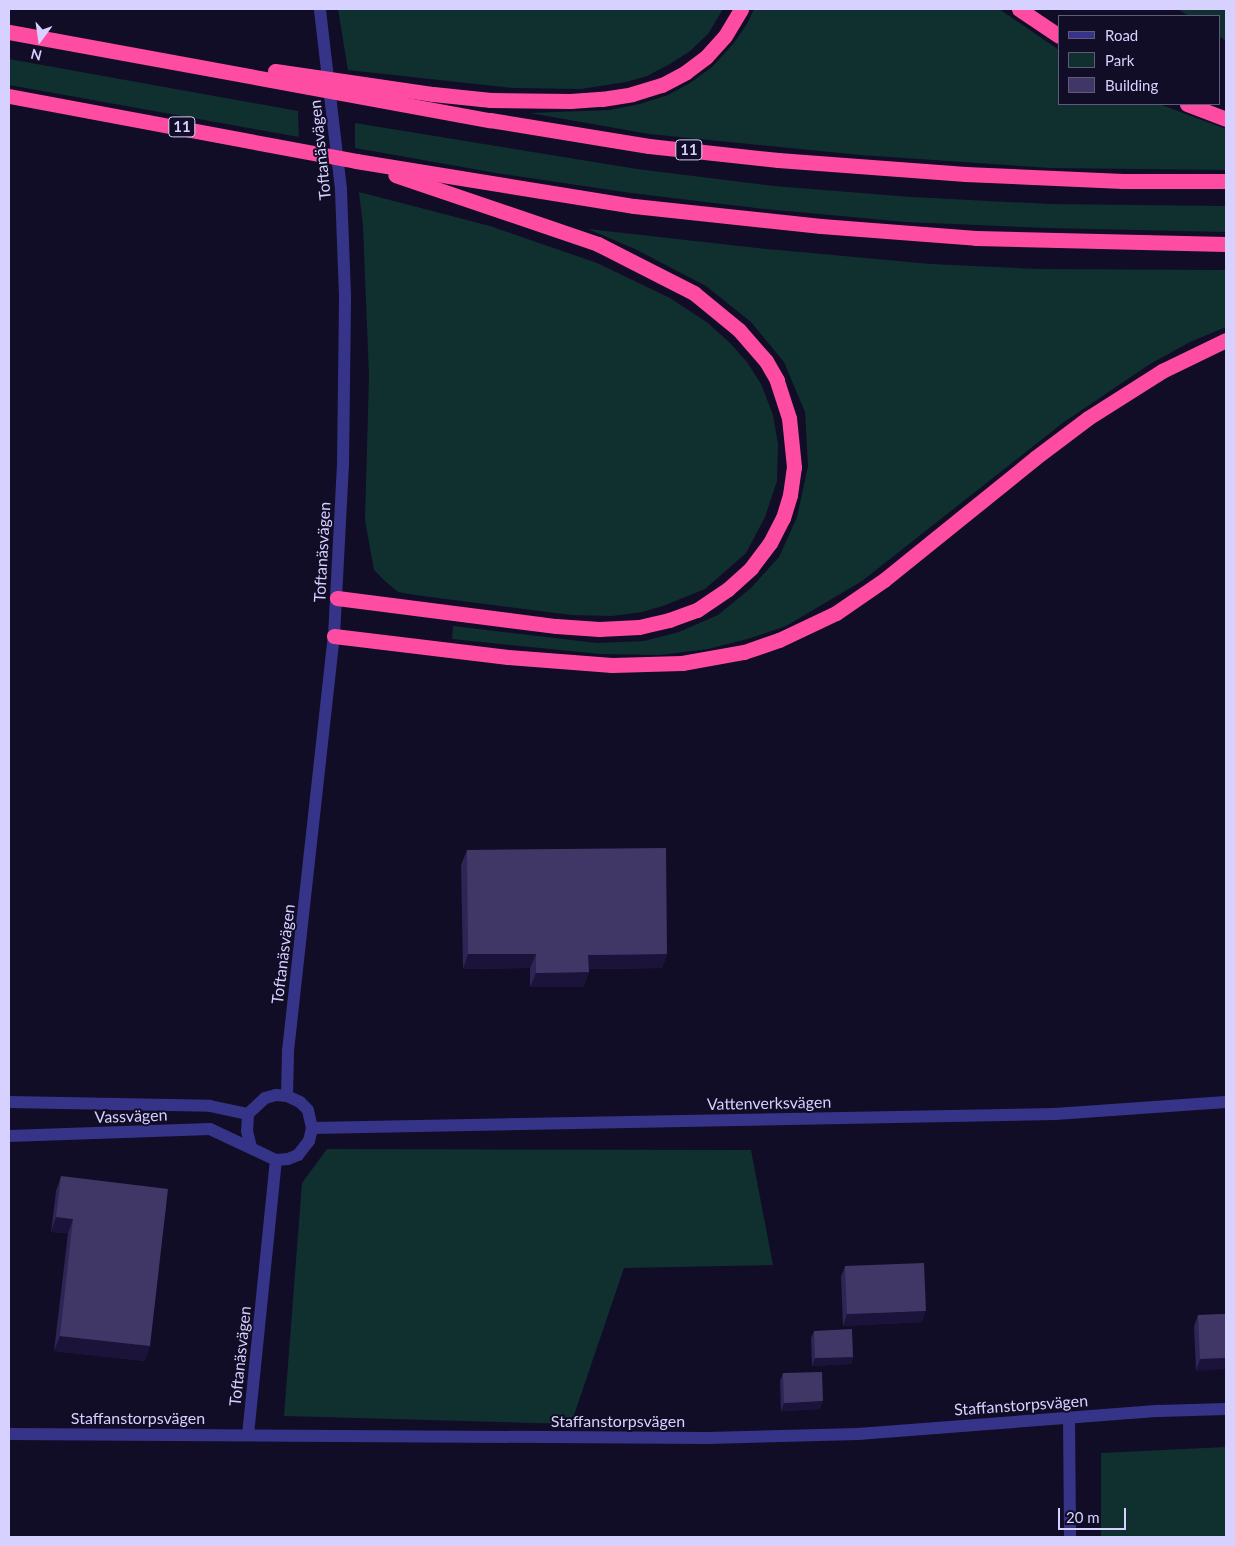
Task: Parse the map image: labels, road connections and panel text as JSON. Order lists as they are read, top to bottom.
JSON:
{
  "streets": {
    "highway": ["11"],
    "street": [
      "Toftanäsvägen",
      "Vattenverksvägen",
      "Vassvägen",
      "Staffanstorpsvägen"
    ]
  },
  "crossings": [
    ["Toftanäsvägen", "Vattenverksvägen"],
    ["Toftanäsvägen", "Vassvägen"],
    ["Toftanäsvägen", "Staffanstorpsvägen"],
    ["Vattenverksvägen", "Vassvägen"]
  ],
  "legend": ["Road", "Park", "Building"],
  "scale_bar": "20 m",
  "north": "bottom"
}
